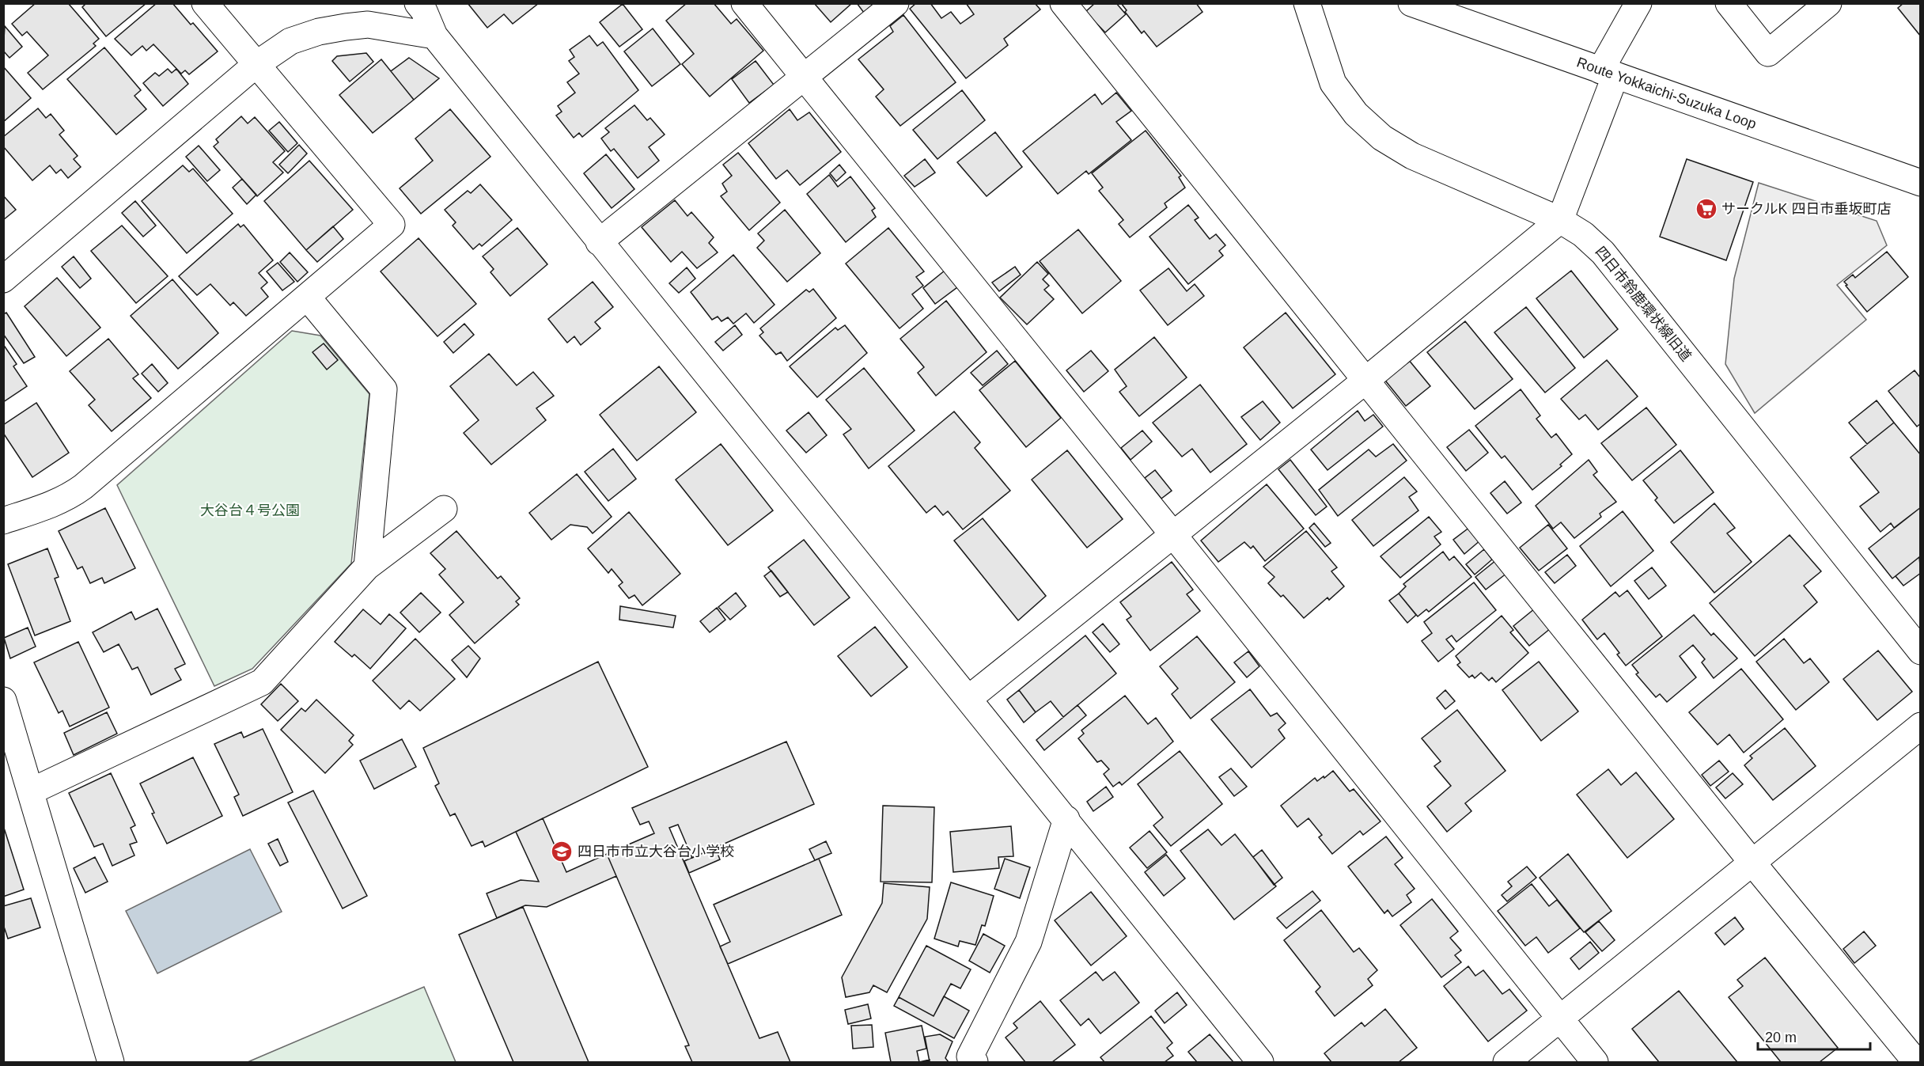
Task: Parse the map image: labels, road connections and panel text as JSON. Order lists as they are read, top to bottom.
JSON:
{
  "streets": {
    "street": ["Route Yokkaichi-Suzuka Loop", "四日市鈴鹿環状線旧道"]
  },
  "parks": ["大谷台４号公園"],
  "places": {
    "supermarket": ["サークルK 四日市垂坂町店"],
    "school or university": ["四日市市立大谷台小学校"]
  },
  "scale_bar": "20 m"
}
